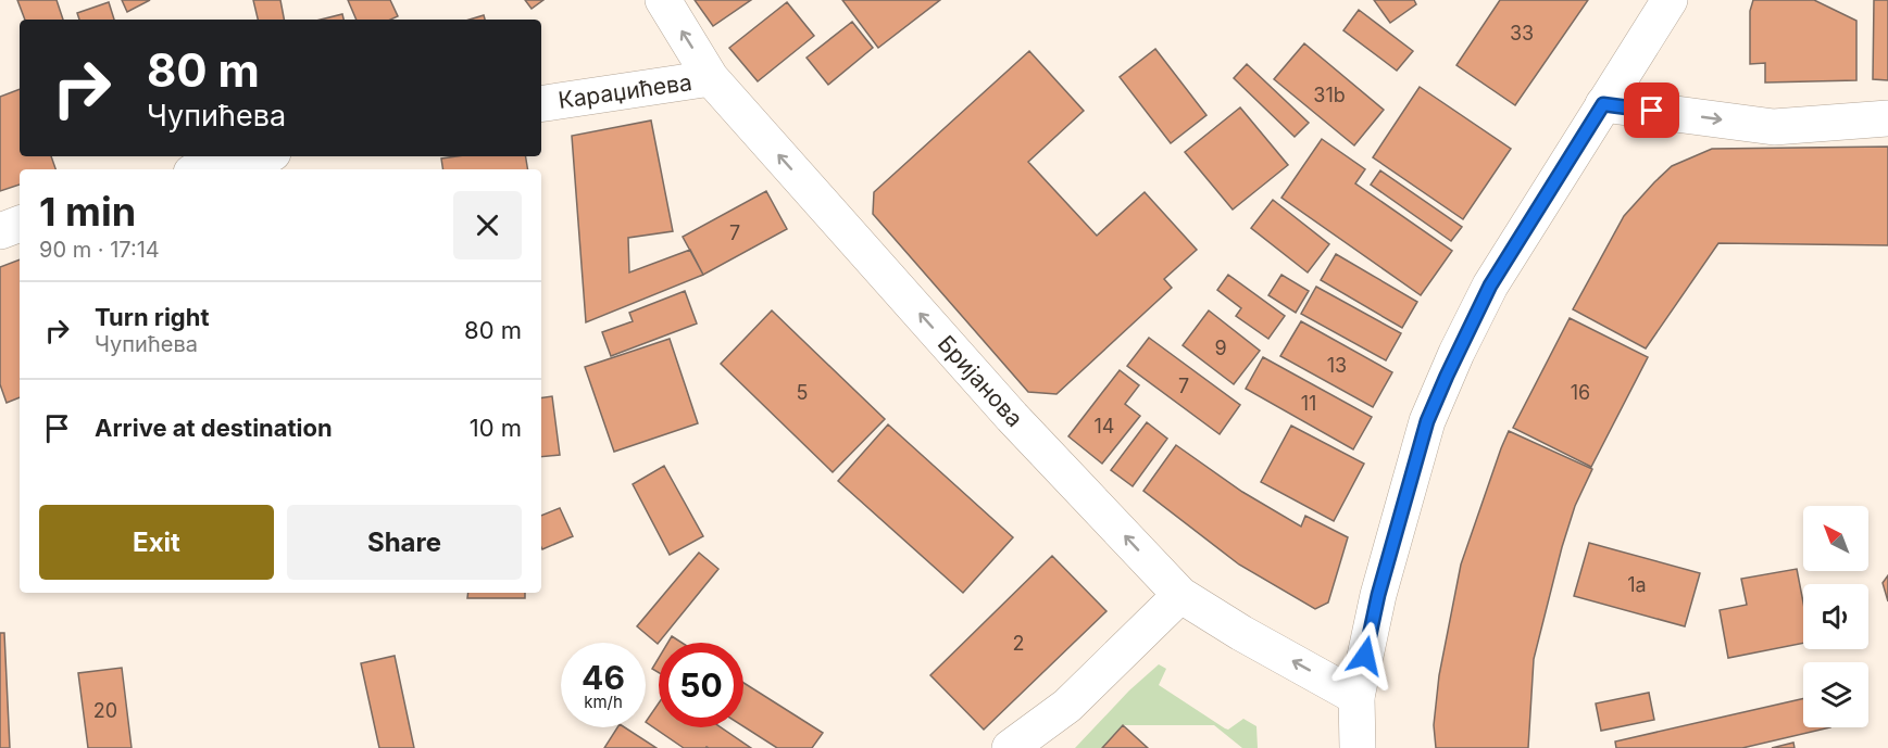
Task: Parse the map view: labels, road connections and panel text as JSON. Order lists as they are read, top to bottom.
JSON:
{
  "streets": {
    "street": ["Караџићева", "Бријанова"]
  },
  "crossings": [
    ["Караџићева", "Бријанова"]
  ],
  "one_way": ["Бријанова"],
  "house_numbers": [
    "33",
    "31b",
    "7",
    "9",
    "13",
    "7",
    "5",
    "16",
    "11",
    "14",
    "1a",
    "2",
    "20"
  ],
  "north": "top left",
  "page": {
    "turn": ["80 m", "Чупићева"],
    "heading": ["1 min", "90 m · 17:14"],
    "list": [
      {
        "name": "Turn right",
        "note": "Чупићева",
        "value": "80 m"
      },
      {
        "name": "Arrive at destination",
        "value": "10 m"
      }
    ],
    "buttons": ["Exit", "Share"],
    "speed": "46 km/h",
    "limit": "50"
  }
}
